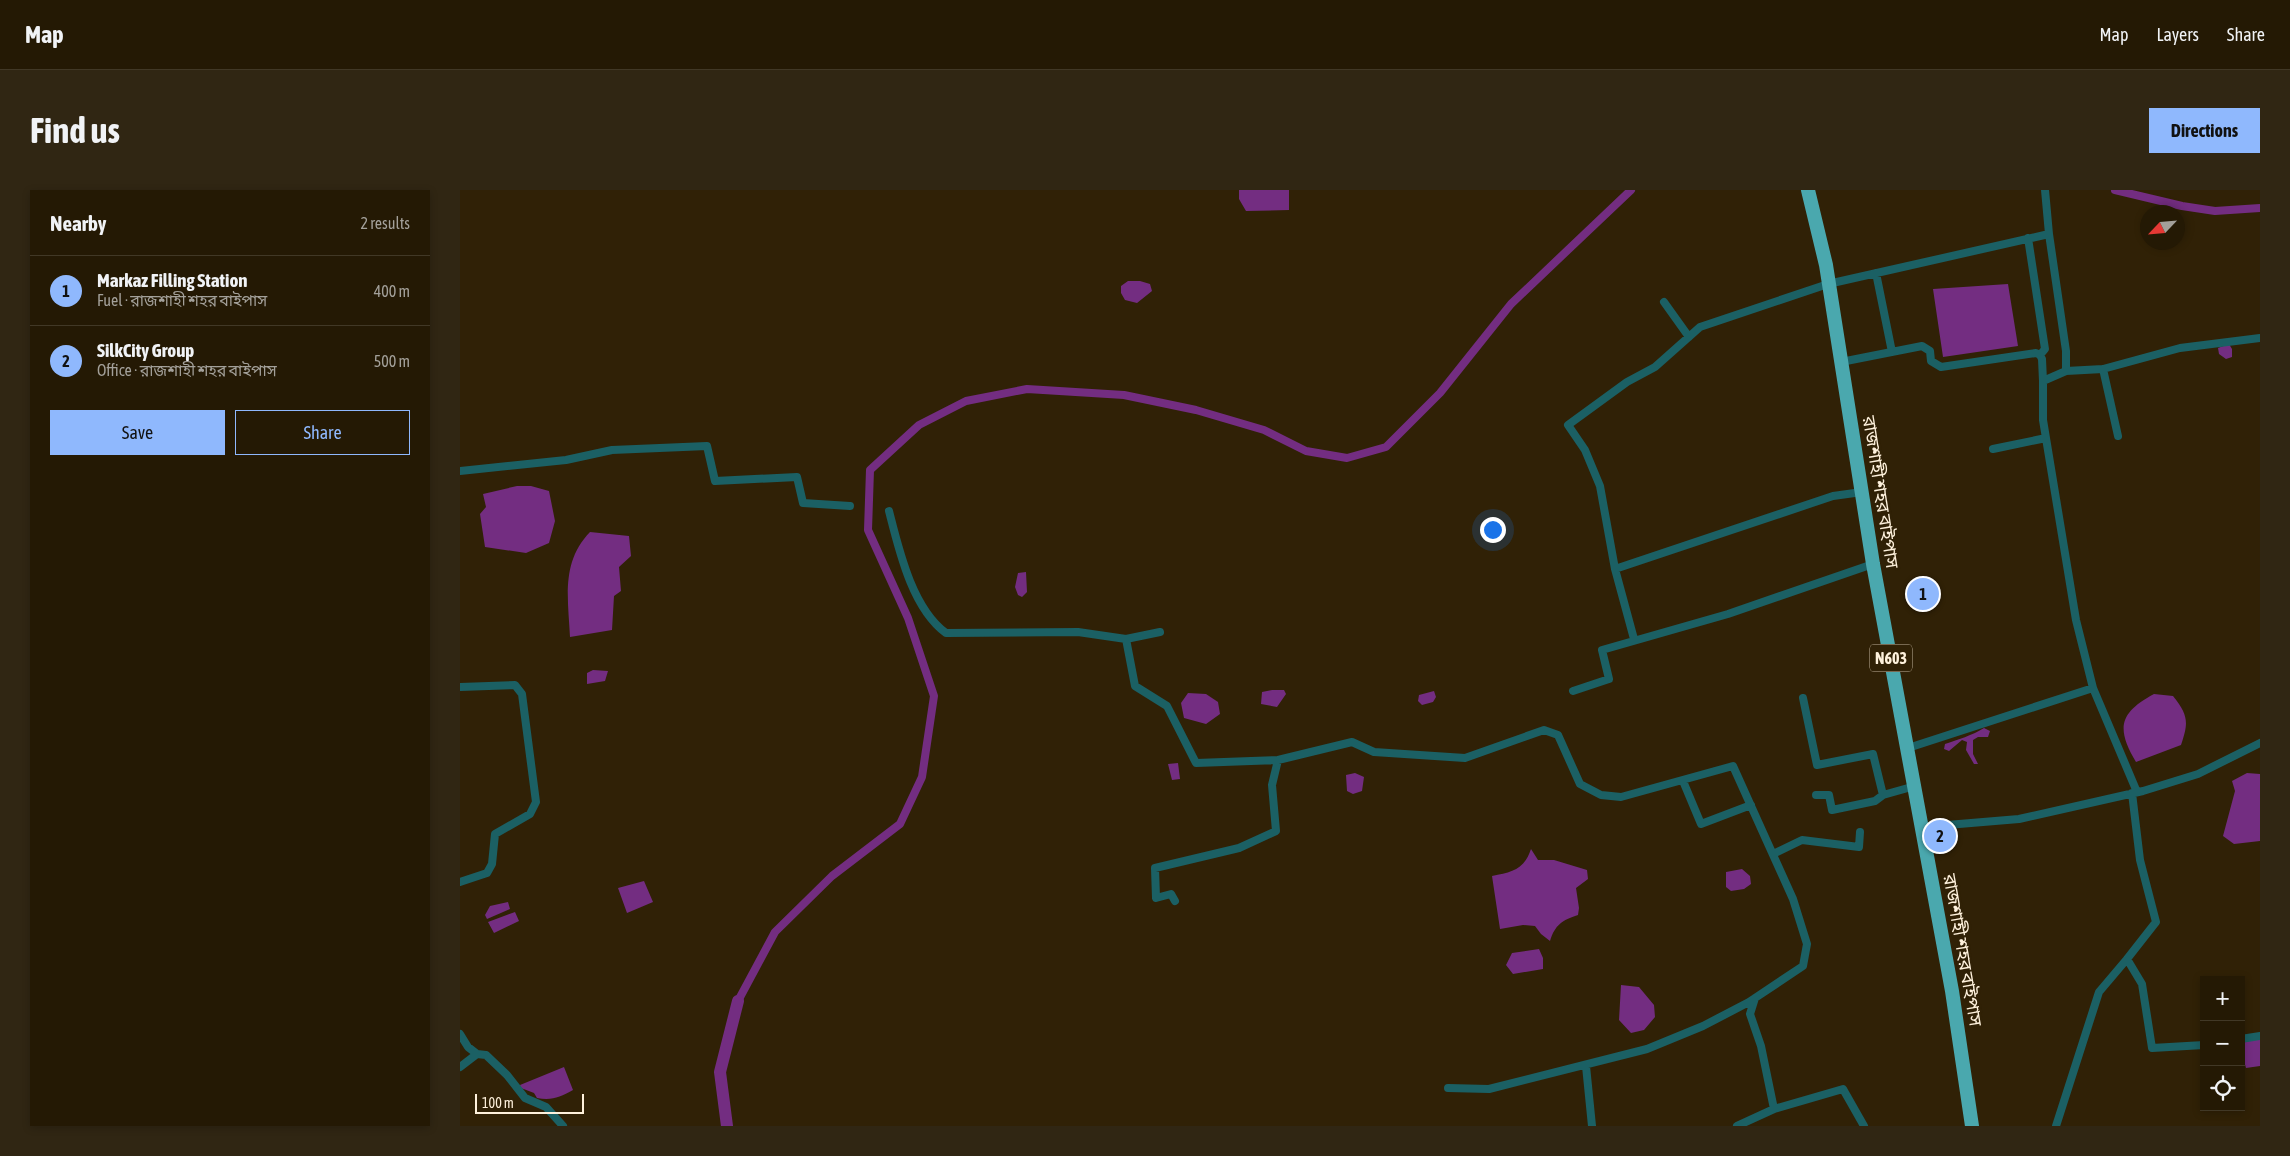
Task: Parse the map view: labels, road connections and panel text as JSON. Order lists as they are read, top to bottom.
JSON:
{
  "streets": {
    "highway": ["রাজশাহী শহর বাইপাস", "N603"]
  },
  "scale_bar": "100 m",
  "north": "bottom left",
  "page": {
    "header": "Map",
    "nav": ["Map", "Layers", "Share"],
    "buttons": [
      "Directions",
      ["Save", "Share"]
    ],
    "title": "Find us",
    "heading": ["Nearby", "2 results"],
    "list": [
      {
        "mark": "1",
        "name": "Markaz Filling Station",
        "note": "Fuel · রাজশাহী শহর বাইপাস",
        "value": "400 m"
      },
      {
        "mark": "2",
        "name": "SilkCity Group",
        "note": "Office · রাজশাহী শহর বাইপাস",
        "value": "500 m"
      }
    ],
    "pins": ["1", "2"],
    "map_buttons": ["+", "−"],
    "scale": "100 m"
  }
}
